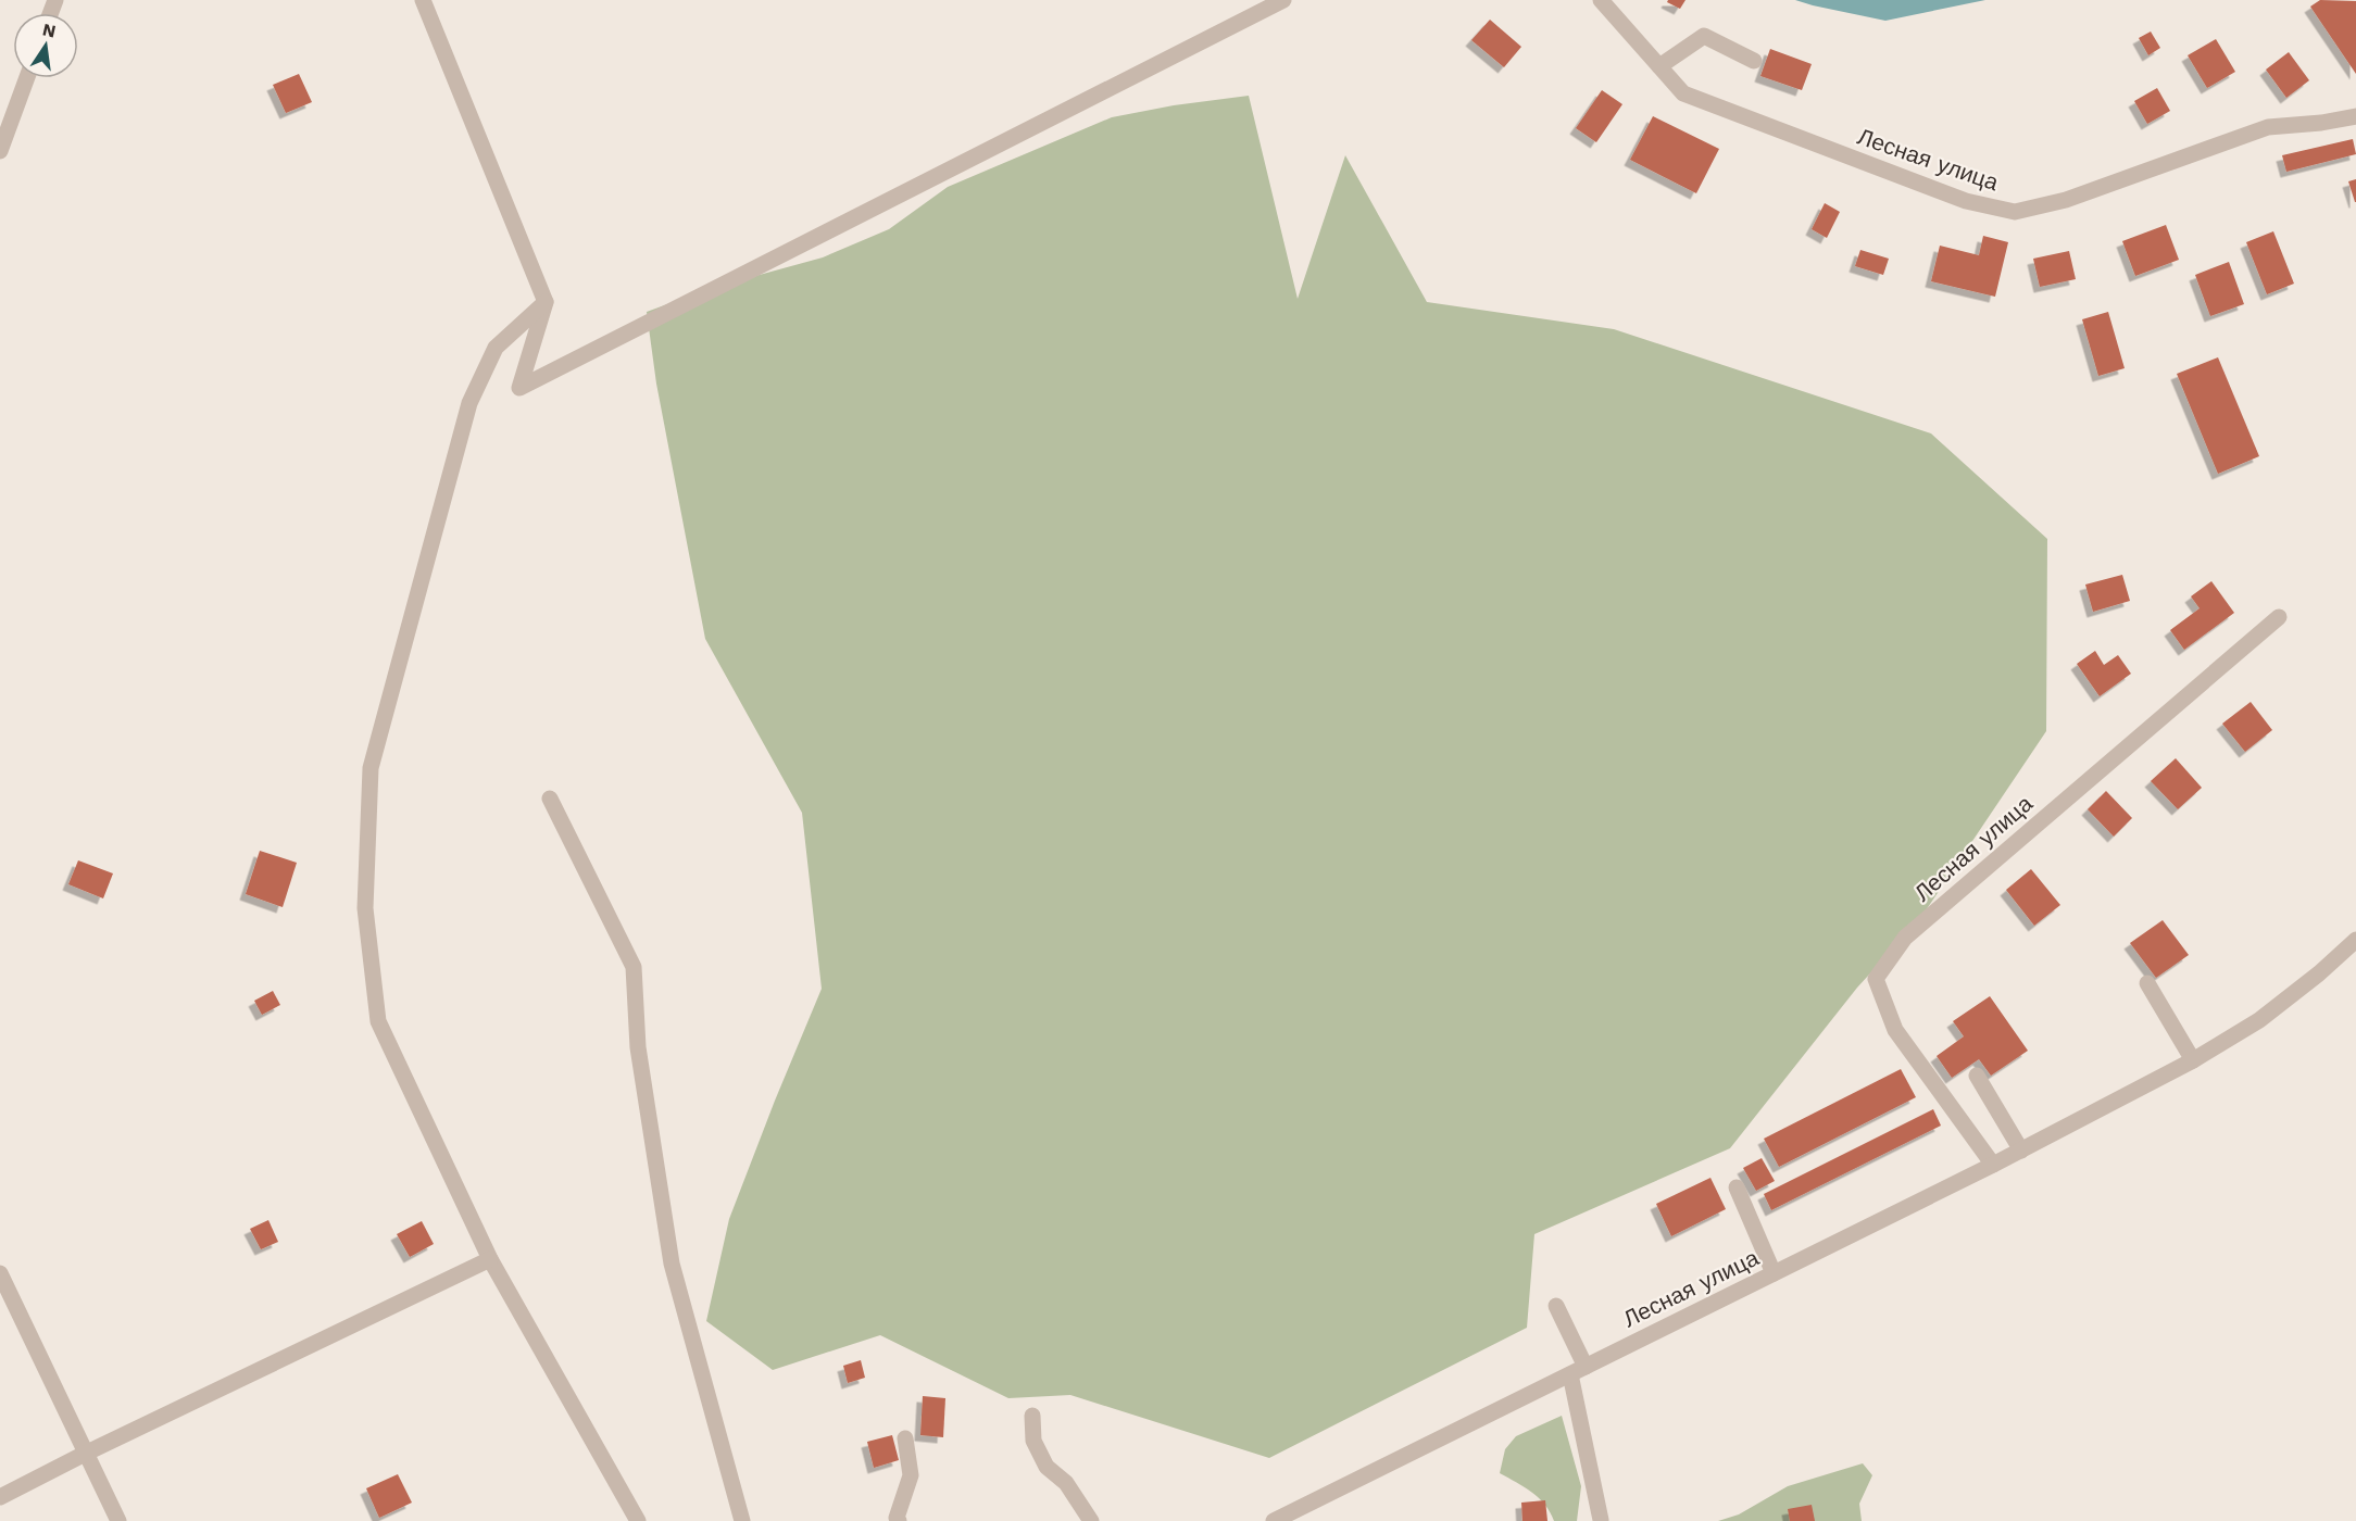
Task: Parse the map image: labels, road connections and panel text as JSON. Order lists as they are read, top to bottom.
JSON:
{
  "streets": {
    "street": ["Лесная улица"]
  },
  "north": "top"
}
